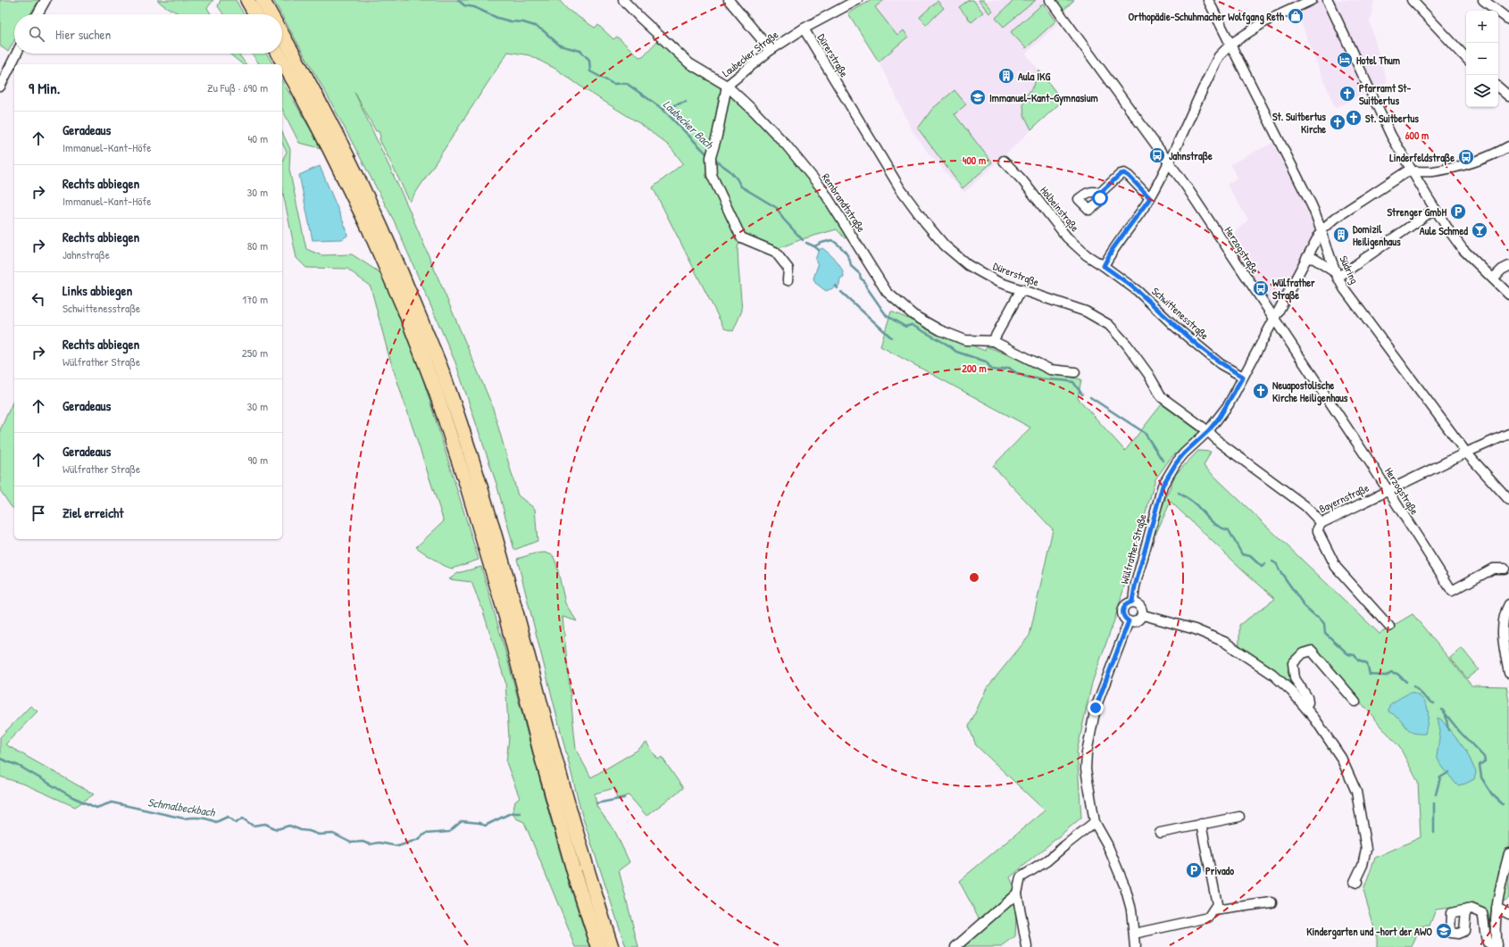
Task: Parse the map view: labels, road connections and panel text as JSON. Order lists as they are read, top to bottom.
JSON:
{
  "streets": {
    "street": [
      "Laubecker Straße",
      "Dürerstraße",
      "Rembrandtstraße",
      "Holbeinstraße",
      "Herzogstraße",
      "Südring",
      "Schwittenesstraße",
      "Bayernstraße",
      "Wülfrather Straße"
    ]
  },
  "crossings": [
    ["Laubecker Straße", "Dürerstraße"],
    ["Laubecker Straße", "Rembrandtstraße"],
    ["Dürerstraße", "Bayernstraße"],
    ["Dürerstraße", "Wülfrather Straße"],
    ["Holbeinstraße", "Schwittenesstraße"],
    ["Herzogstraße", "Bayernstraße"],
    ["Herzogstraße", "Wülfrather Straße"],
    ["Südring", "Bayernstraße"],
    ["Südring", "Wülfrather Straße"],
    ["Schwittenesstraße", "Wülfrather Straße"],
    ["Bayernstraße", "Wülfrather Straße"]
  ],
  "water": ["Laubecker Bach", "Schmalbeckbach"],
  "places": {
    "shop": ["Orthopädie-Schuhmacher Wolfgang Reth"],
    "hotel": ["Hotel Thum"],
    "building": ["Aula IKG", "Domizil Heiligenhaus"],
    "church": [
      "Pfarramt St- Suitbertus",
      "St. Suitbertus",
      "St. Suitbertus Kirche",
      "Neuapostolische Kirche Heiligenhaus"
    ],
    "school or university": ["Immanuel-Kant-Gymnasium", "Kindergarten und -hort der AWO"],
    "bus stop": ["Jahnstraße", "Linderfeldstraße", "Wülfrather Straße"],
    "parking": ["Strenger GmbH", "Privado"],
    "bar": ["Aule Schmed"]
  },
  "page": {
    "map_buttons": ["+", "−"],
    "search": "Hier suchen",
    "heading": ["9 Min.", "Zu Fuß · 690 m"],
    "list": [
      ["Geradeaus", "Immanuel-Kant-Höfe", "40 m"],
      ["Rechts abbiegen", "Immanuel-Kant-Höfe", "30 m"],
      ["Rechts abbiegen", "Jahnstraße", "80 m"],
      ["Links abbiegen", "Schwittenesstraße", "170 m"],
      ["Rechts abbiegen", "Wülfrather Straße", "250 m"],
      ["Geradeaus", "30 m"],
      ["Geradeaus", "Wülfrather Straße", "90 m"],
      "Ziel erreicht"
    ]
  },
  "rings": ["600 m", "400 m", "200 m"]
}
